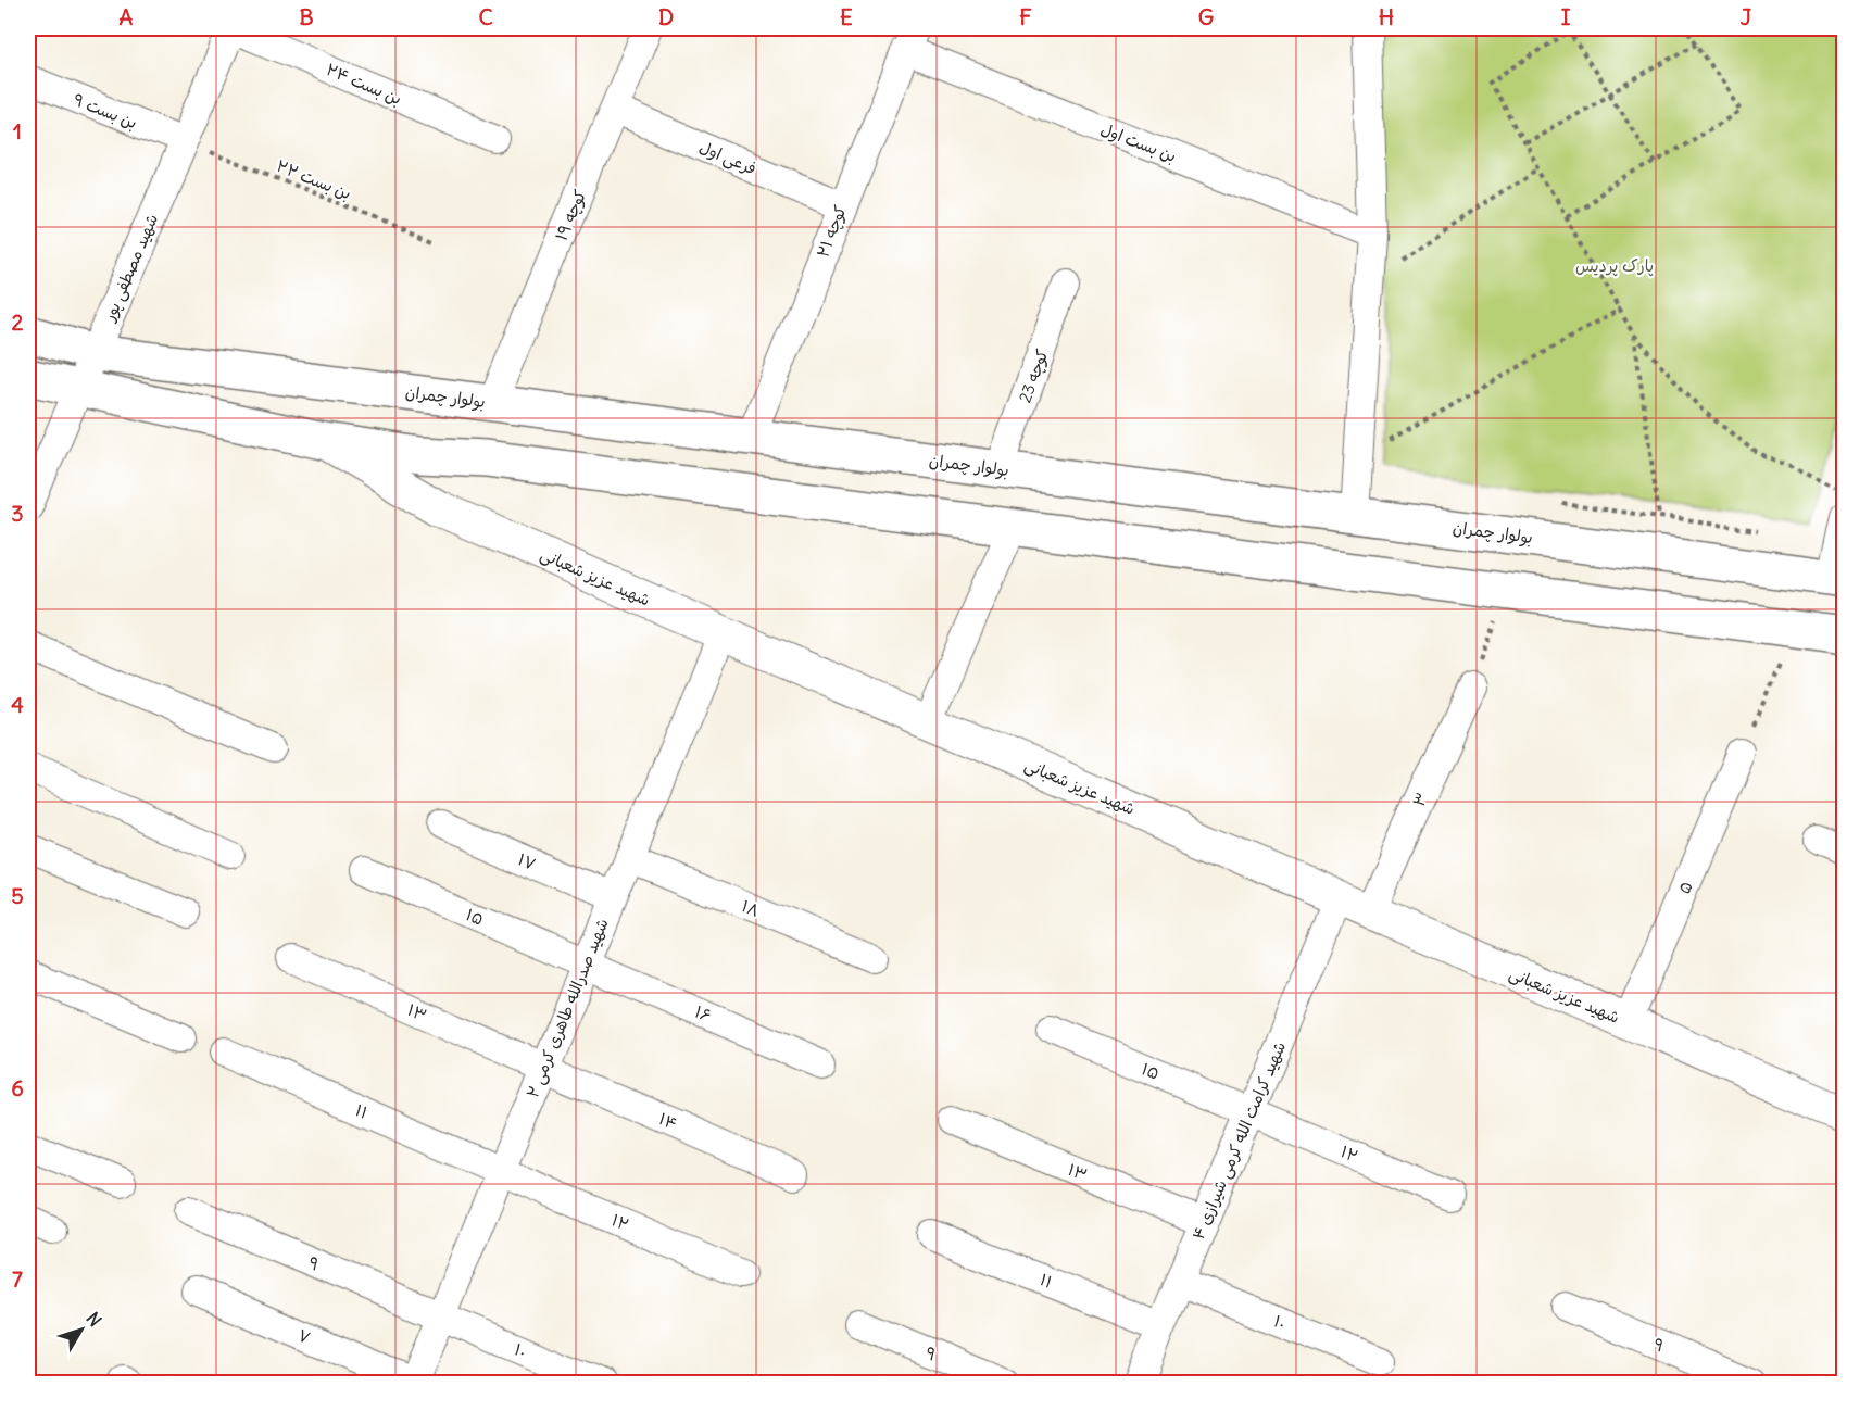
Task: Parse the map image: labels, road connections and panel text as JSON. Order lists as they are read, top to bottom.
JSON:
{
  "streets": {
    "main road": ["بولوار چمران"],
    "street": [
      "بن بست ۲۴",
      "بن بست ۹",
      "بن بست اول",
      "فرعی اول",
      "کوچه ۱۹",
      "کوچه ۲۱",
      "شهید مصطفی پور",
      "کوچه 23",
      "شهید عزیز شعبانی",
      "۳",
      "۱۷",
      "۵",
      "۱۸",
      "۱۵",
      "شهید صدرالله طاهری کرمی ۲",
      "۱۳",
      "۱۶",
      "۱۱",
      "۱۴",
      "شهید کرامت الله کرمی شیرازی ۴",
      "۱۲",
      "۹",
      "۱۰",
      "۷"
    ],
    "path": ["بن بست ۲۲"]
  },
  "crossings": [
    ["بن بست ۲۴", "شهید مصطفی پور"],
    ["بن بست ۹", "بن بست ۲۲"],
    ["بن بست ۹", "شهید مصطفی پور"],
    ["بن بست اول", "کوچه ۲۱"],
    ["فرعی اول", "کوچه ۱۹"],
    ["فرعی اول", "کوچه ۲۱"],
    ["بن بست ۲۲", "شهید مصطفی پور"],
    ["کوچه ۱۹", "بولوار چمران"],
    ["کوچه ۲۱", "بولوار چمران"],
    ["شهید مصطفی پور", "بولوار چمران"],
    ["کوچه 23", "بولوار چمران"],
    ["شهید عزیز شعبانی", "۳"],
    ["شهید عزیز شعبانی", "۵"],
    ["شهید عزیز شعبانی", "شهید صدرالله طاهری کرمی ۲"],
    ["شهید عزیز شعبانی", "شهید کرامت الله کرمی شیرازی ۴"],
    ["۱۷", "شهید صدرالله طاهری کرمی ۲"],
    ["۱۸", "شهید صدرالله طاهری کرمی ۲"],
    ["۱۵", "شهید صدرالله طاهری کرمی ۲"],
    ["۱۵", "۱۶"],
    ["۱۵", "شهید کرامت الله کرمی شیرازی ۴"],
    ["۱۵", "۱۲"],
    ["شهید صدرالله طاهری کرمی ۲", "۱۳"],
    ["شهید صدرالله طاهری کرمی ۲", "۱۶"],
    ["شهید صدرالله طاهری کرمی ۲", "۱۱"],
    ["شهید صدرالله طاهری کرمی ۲", "۱۴"],
    ["شهید صدرالله طاهری کرمی ۲", "۱۲"],
    ["شهید صدرالله طاهری کرمی ۲", "۹"],
    ["شهید صدرالله طاهری کرمی ۲", "۱۰"],
    ["شهید صدرالله طاهری کرمی ۲", "۷"],
    ["۱۳", "۱۴"],
    ["۱۳", "شهید کرامت الله کرمی شیرازی ۴"],
    ["۱۱", "شهید کرامت الله کرمی شیرازی ۴"],
    ["۱۱", "۱۲"],
    ["شهید کرامت الله کرمی شیرازی ۴", "۱۲"],
    ["شهید کرامت الله کرمی شیرازی ۴", "۱۰"],
    ["۹", "۱۰"]
  ],
  "parks": ["پارک پردیس"],
  "north": "top right",
  "grid": {
    "columns": [
      "A",
      "B",
      "C",
      "D",
      "E",
      "F",
      "G",
      "H",
      "I",
      "J"
    ],
    "rows": [
      "1",
      "2",
      "3",
      "4",
      "5",
      "6",
      "7"
    ]
  }
}
